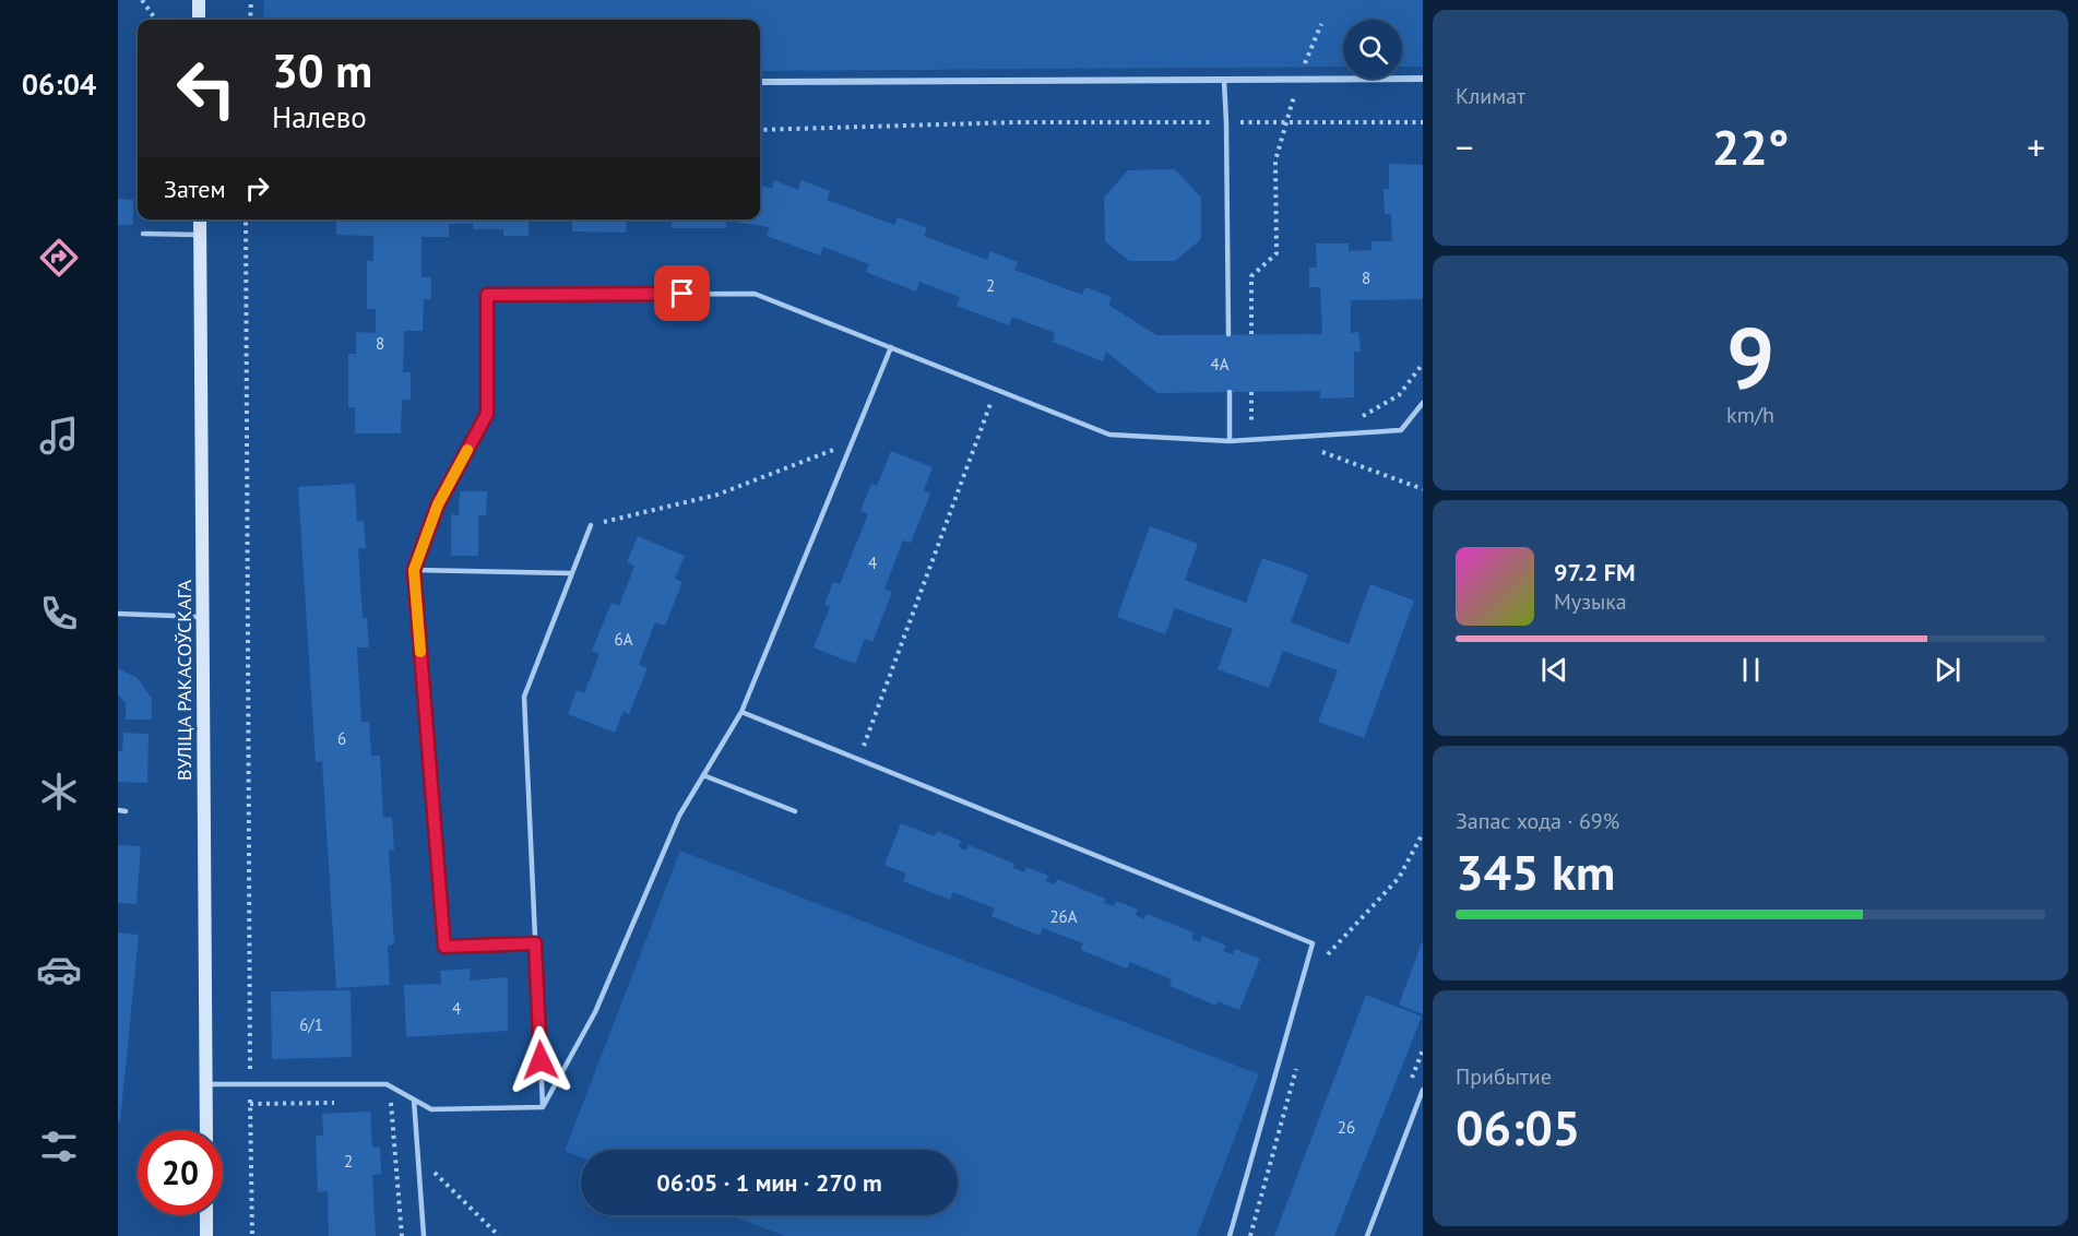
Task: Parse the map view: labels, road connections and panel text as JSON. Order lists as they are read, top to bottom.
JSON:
{
  "streets": {
    "main road": ["ВУЛІЦА РАКАСОЎСКАГА"]
  },
  "house_numbers": [
    "8",
    "2",
    "8",
    "4А",
    "4",
    "6А",
    "6",
    "26А",
    "4",
    "6/1",
    "26",
    "2"
  ],
  "page": {
    "tabs": "06:04",
    "tile": [
      "Климат",
      ["9", "km/h"],
      ["Запас хода · 69%", "345 km"],
      ["Прибытие", "06:05"]
    ],
    "turn": ["30 m", "Налево"],
    "heat": ["−", "22°", "+"],
    "then": "Затем",
    "song": ["97.2 FM", "Музыка"],
    "limit": "20",
    "trip": "06:05 · 1 мин · 270 m"
  }
}
